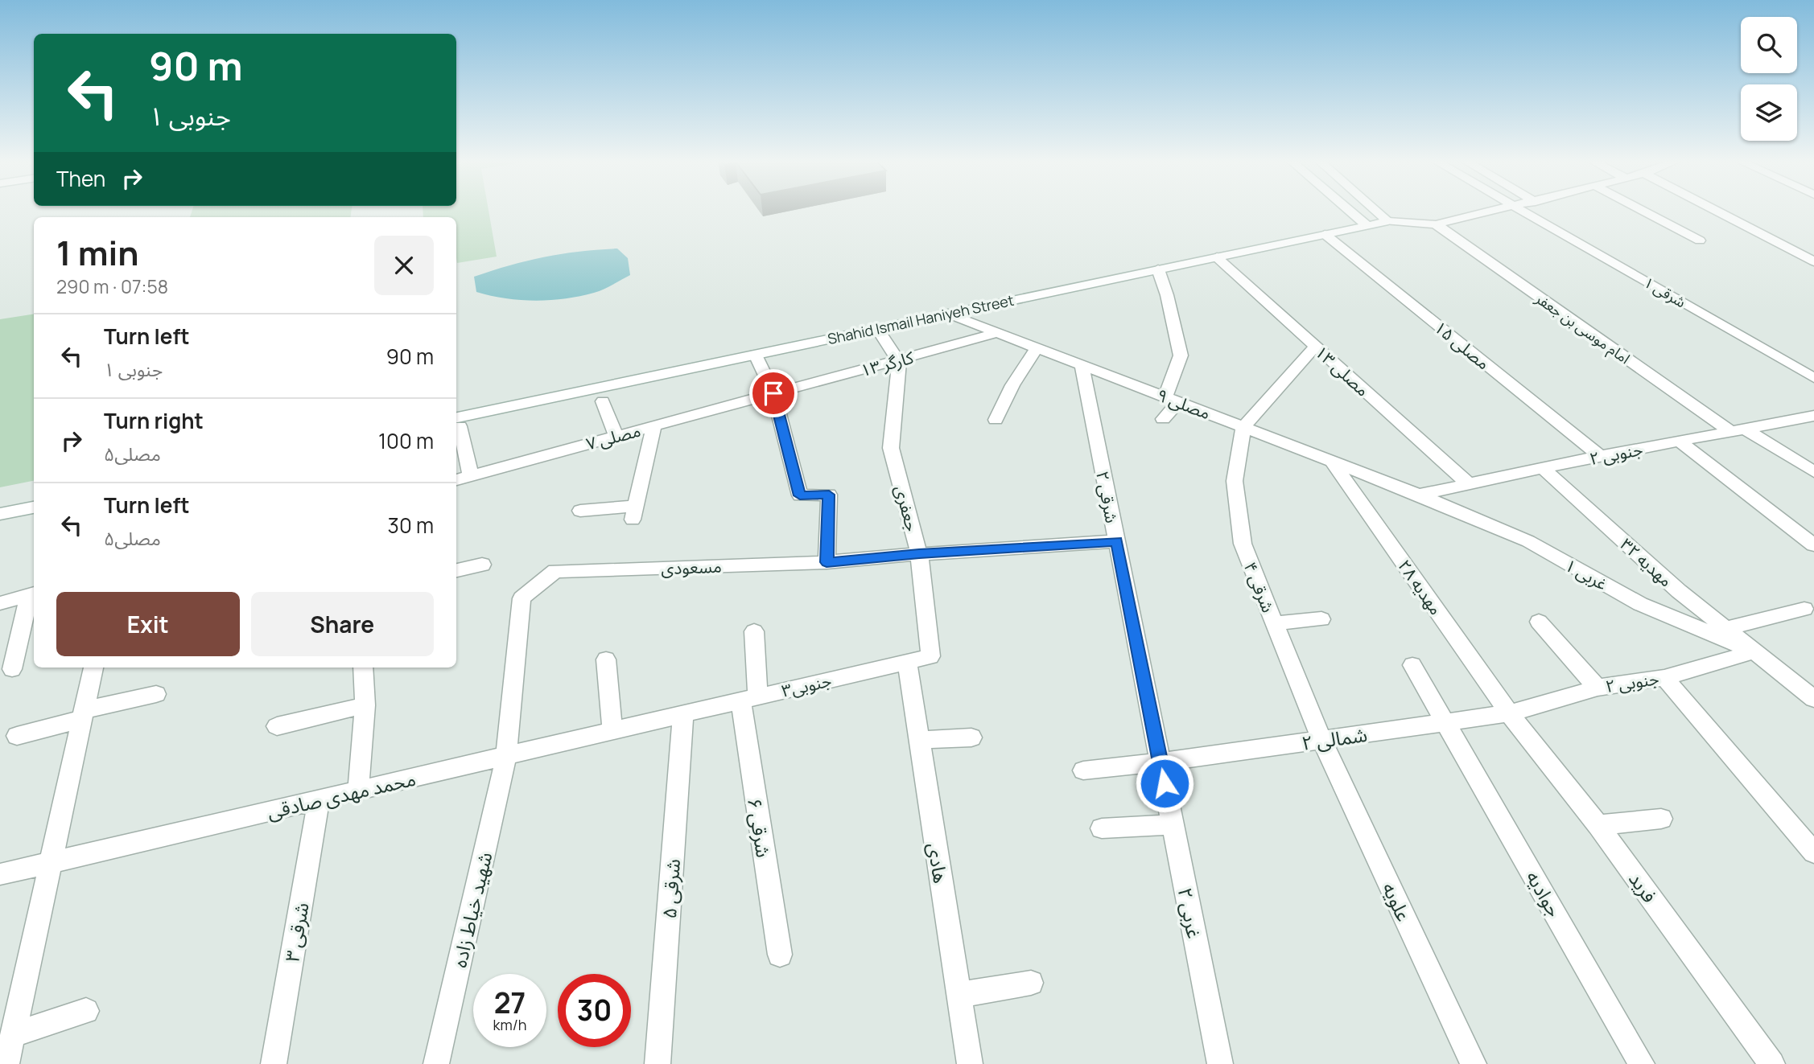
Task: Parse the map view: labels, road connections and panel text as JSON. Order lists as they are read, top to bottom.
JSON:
{
  "streets": {
    "street": [
      "شرقی ۱",
      "Shahid Ismail Haniyeh Street",
      "امام موسی بن جعفر",
      "مصلی ۱۵",
      "کارگر ۱۳",
      "مصلی ۱۳",
      "مصلی ۹",
      "مصلی ۷",
      "جنوبی ۲",
      "۲ شرقی",
      "جعفری",
      "مهدیه ۳۲",
      "مسعودی",
      "۱ غربی",
      "۴ شرقی",
      "مهدیه ۲۸",
      "۲ جنوبی",
      "جنوبی۳",
      "۲ شمالی",
      "محمد مهدی صادقی",
      "۶ شرقی",
      "هادی",
      "فرید",
      "۵ شرقی",
      "جوادیه",
      "علویه",
      "شهید خیاط زاده",
      "۲ غربی",
      "۳ شرقی"
    ]
  },
  "crossings": [
    ["Shahid Ismail Haniyeh Street", "امام موسی بن جعفر"],
    ["Shahid Ismail Haniyeh Street", "مصلی ۱۵"],
    ["Shahid Ismail Haniyeh Street", "مصلی ۱۳"],
    ["Shahid Ismail Haniyeh Street", "مصلی ۹"],
    ["امام موسی بن جعفر", "جنوبی ۲"],
    ["مصلی ۱۵", "جنوبی ۲"],
    ["کارگر ۱۳", "مصلی ۹"],
    ["کارگر ۱۳", "مصلی ۷"],
    ["کارگر ۱۳", "جعفری"],
    ["مصلی ۱۳", "جنوبی ۲"],
    ["مصلی ۹", "جنوبی ۲"],
    ["مصلی ۹", "۲ شرقی"],
    ["مصلی ۹", "۱ غربی"],
    ["مصلی ۹", "۴ شرقی"],
    ["مصلی ۹", "مهدیه ۲۸"],
    ["جنوبی ۲", "مهدیه ۳۲"],
    ["جنوبی ۲", "۱ غربی"],
    ["۲ شرقی", "مسعودی"],
    ["۲ شرقی", "۲ شمالی"],
    ["۲ شرقی", "۲ غربی"],
    ["جعفری", "مسعودی"],
    ["جعفری", "جنوبی۳"],
    ["مهدیه ۳۲", "۱ غربی"],
    ["مهدیه ۳۲", "۲ جنوبی"],
    ["مسعودی", "شهید خیاط زاده"],
    ["۱ غربی", "۲ جنوبی"],
    ["۴ شرقی", "۲ شمالی"],
    ["۴ شرقی", "علویه"],
    ["مهدیه ۲۸", "۲ جنوبی"],
    ["مهدیه ۲۸", "۲ شمالی"],
    ["مهدیه ۲۸", "فرید"],
    ["۲ جنوبی", "۲ شمالی"],
    ["۲ جنوبی", "فرید"],
    ["جنوبی۳", "محمد مهدی صادقی"],
    ["جنوبی۳", "۶ شرقی"],
    ["جنوبی۳", "هادی"],
    ["جنوبی۳", "۵ شرقی"],
    ["۲ شمالی", "فرید"],
    ["۲ شمالی", "جوادیه"],
    ["۲ شمالی", "علویه"],
    ["۲ شمالی", "۲ غربی"],
    ["محمد مهدی صادقی", "۵ شرقی"],
    ["محمد مهدی صادقی", "شهید خیاط زاده"],
    ["محمد مهدی صادقی", "۳ شرقی"]
  ],
  "page": {
    "turn": ["90 m", "۱ جنوبی"],
    "then": "Then",
    "heading": ["1 min", "290 m · 07:58"],
    "list": [
      {
        "name": "Turn left",
        "note": "۱ جنوبی",
        "value": "90 m"
      },
      {
        "name": "Turn right",
        "note": "مصلی۵",
        "value": "100 m"
      },
      {
        "name": "Turn left",
        "note": "مصلی۵",
        "value": "30 m"
      }
    ],
    "buttons": ["Exit", "Share"],
    "speed": "27 km/h",
    "limit": "30"
  }
}
